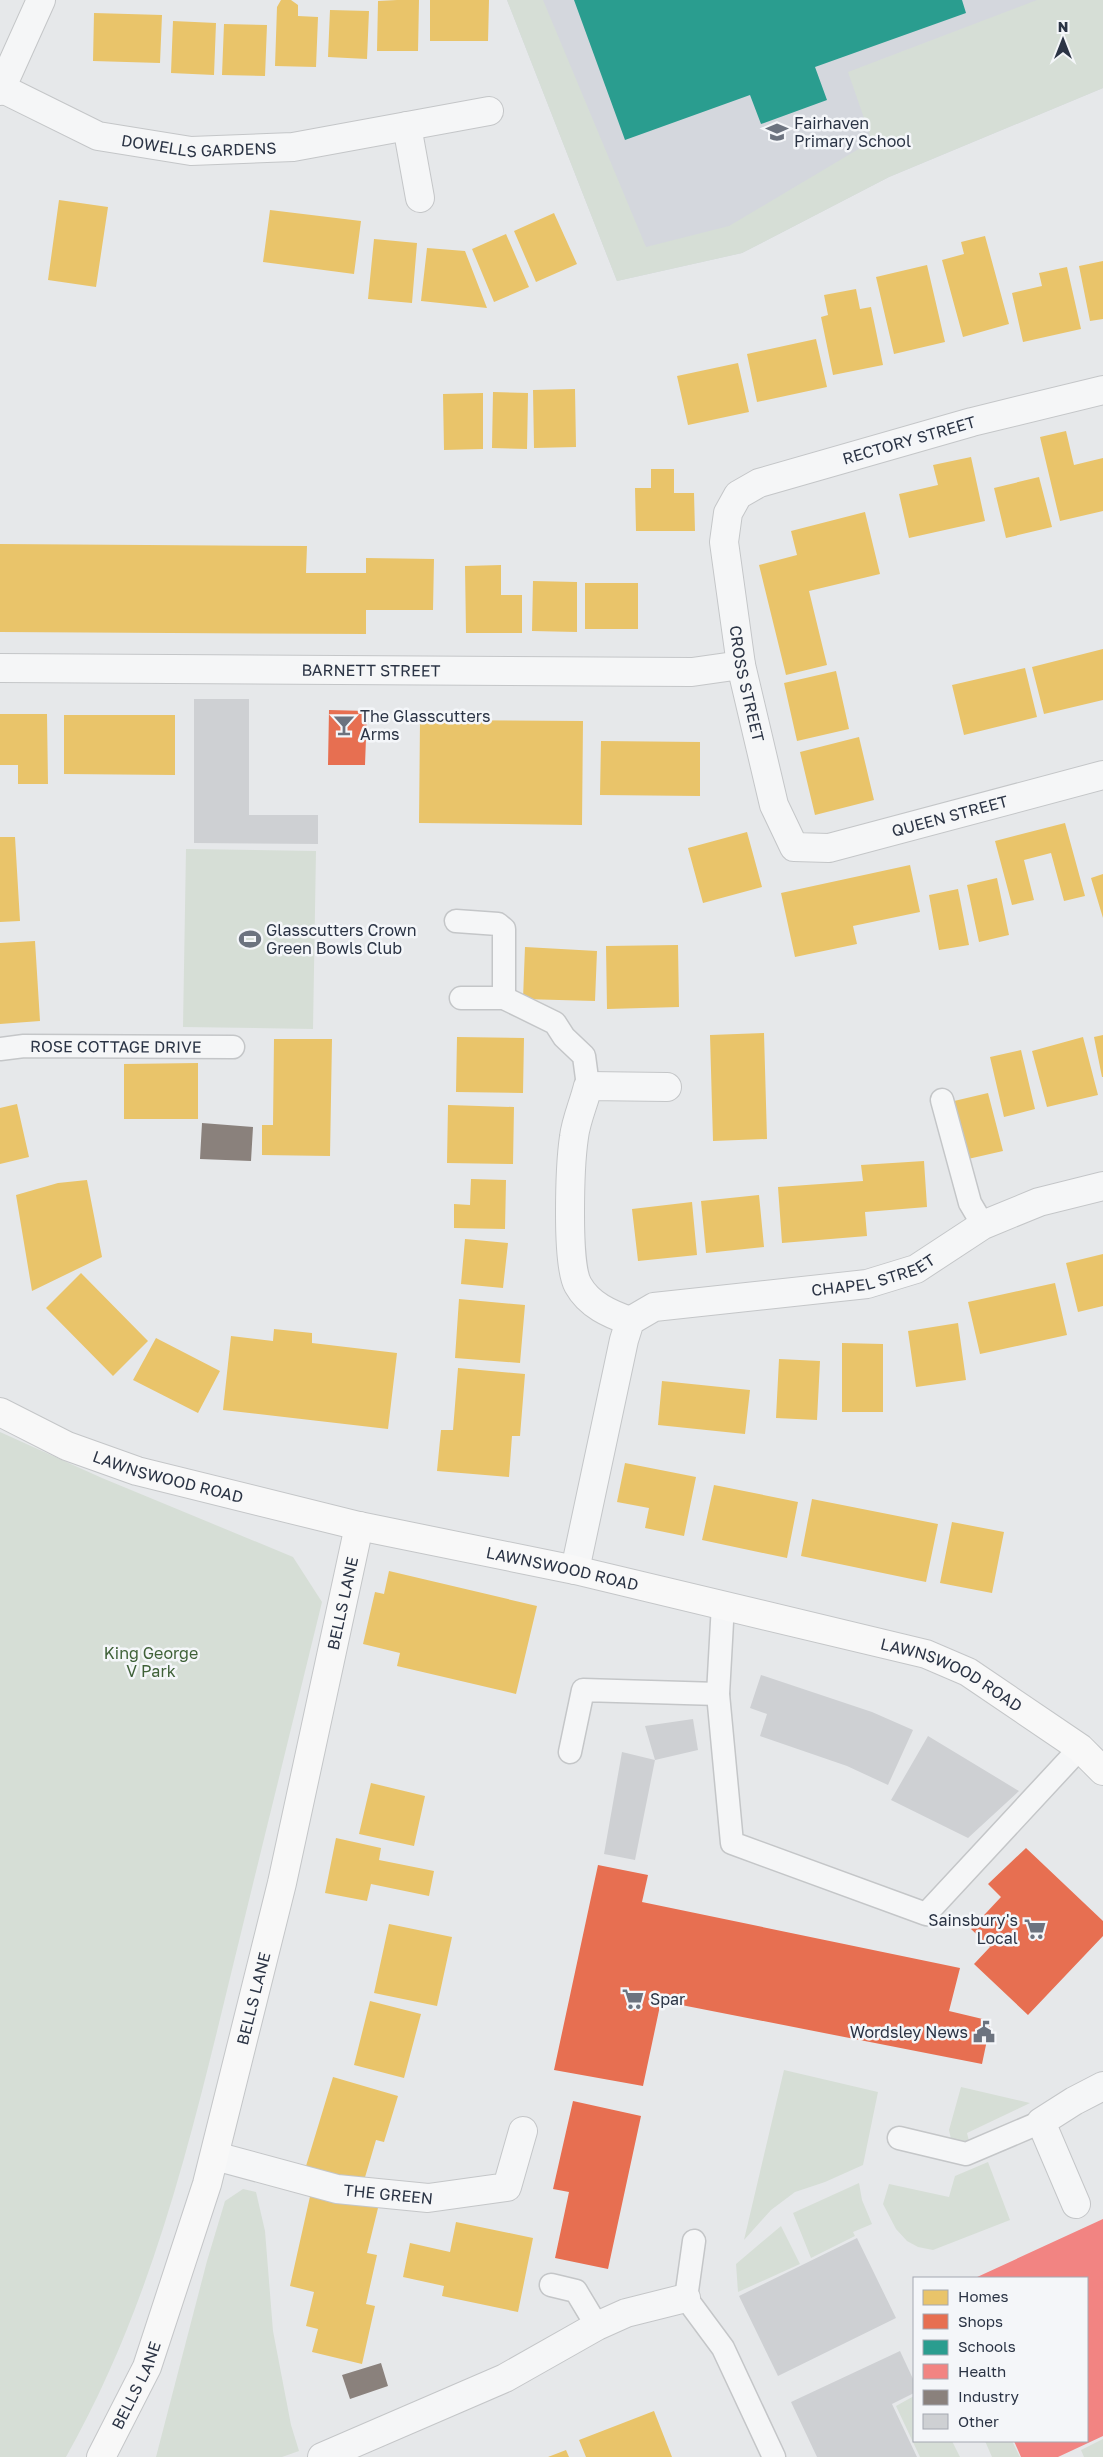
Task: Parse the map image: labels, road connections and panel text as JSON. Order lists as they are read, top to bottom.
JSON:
{
  "streets": {
    "street": [
      "DOWELLS GARDENS",
      "RECTORY STREET",
      "BARNETT STREET",
      "CROSS STREET",
      "QUEEN STREET",
      "CHAPEL STREET",
      "LAWNSWOOD ROAD",
      "BELLS LANE",
      "THE GREEN"
    ],
    "lane": ["ROSE COTTAGE DRIVE"]
  },
  "crossings": [
    ["RECTORY STREET", "CROSS STREET"],
    ["BARNETT STREET", "CROSS STREET"],
    ["CROSS STREET", "QUEEN STREET"],
    ["LAWNSWOOD ROAD", "BELLS LANE"],
    ["BELLS LANE", "THE GREEN"]
  ],
  "parks": ["King George V Park"],
  "places": {
    "school or university": ["Fairhaven Primary School"],
    "bar": ["The Glasscutters Arms"],
    "sports": ["Glasscutters Crown Green Bowls Club"],
    "supermarket": ["Sainsbury's Local", "Spar"],
    "public building": ["Wordsley News"]
  },
  "legend": [
    "Homes",
    "Shops",
    "Schools",
    "Health",
    "Industry",
    "Other"
  ],
  "north": "top"
}
